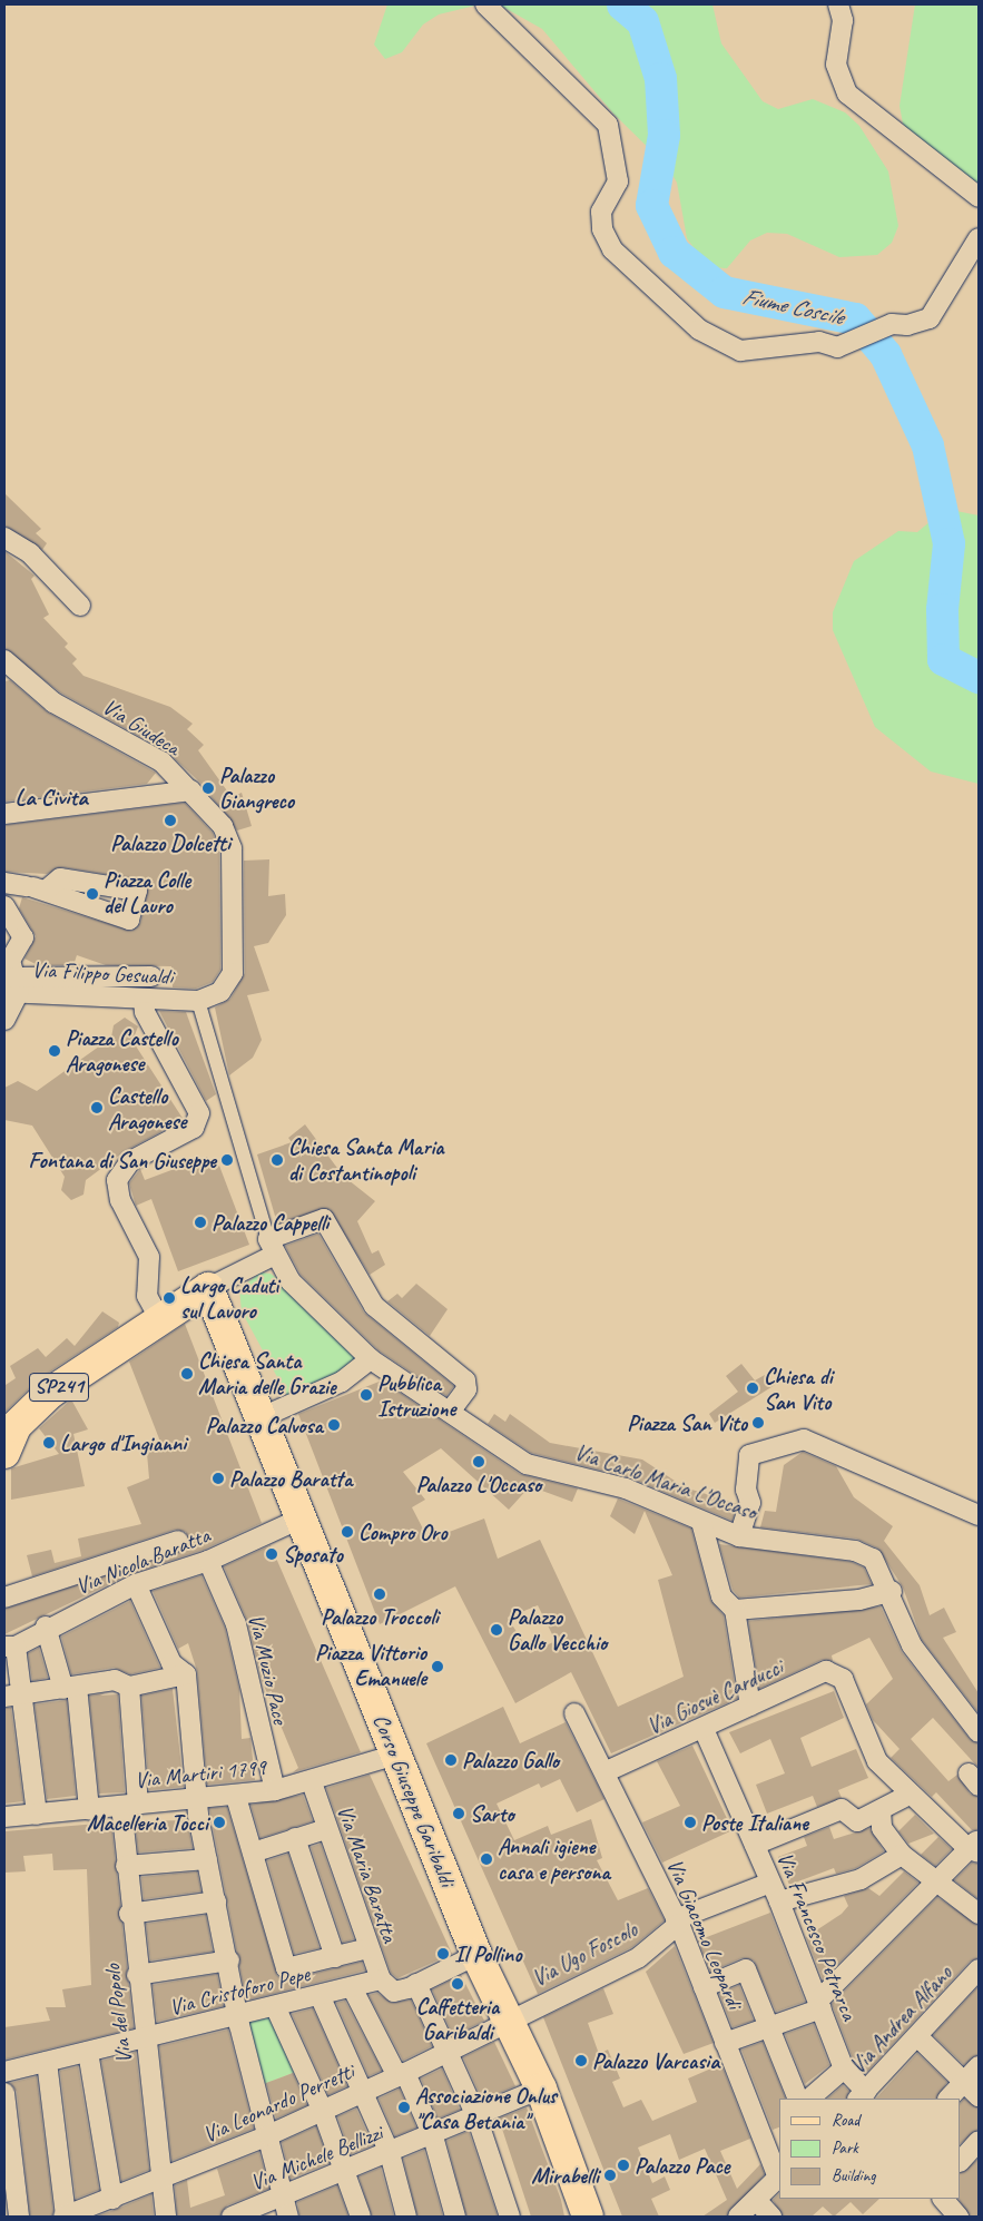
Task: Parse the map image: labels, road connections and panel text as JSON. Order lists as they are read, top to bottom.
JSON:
{
  "streets": {
    "main road": ["SP241", "Corso Giuseppe Garibaldi"],
    "street": [
      "Via Giudeca",
      "Via Filippo Gesualdi",
      "Via Carlo Maria L'Occaso",
      "Via Nicola Baratta",
      "Via Muzio Pace",
      "Via Giosuè Carducci",
      "Via Martiri 1799",
      "Via Maria Baratta",
      "Via Giacomo Leopardi",
      "Via Francesco Petrarca",
      "Via Ugo Foscolo",
      "Via Cristoforo Pepe",
      "Via del Popolo",
      "Via Andrea Alfano",
      "Via Leonardo Perretti",
      "Via Michele Bellizzi"
    ]
  },
  "crossings": [
    ["Via Giudeca", "Via Filippo Gesualdi"],
    ["SP241", "Corso Giuseppe Garibaldi"],
    ["Via Nicola Baratta", "Via Muzio Pace"],
    ["Via Nicola Baratta", "Corso Giuseppe Garibaldi"],
    ["Via Muzio Pace", "Via Martiri 1799"],
    ["Via Giosuè Carducci", "Via Giacomo Leopardi"],
    ["Via Giosuè Carducci", "Via Francesco Petrarca"],
    ["Via Martiri 1799", "Corso Giuseppe Garibaldi"],
    ["Via Martiri 1799", "Via Maria Baratta"],
    ["Via Martiri 1799", "Via del Popolo"],
    ["Corso Giuseppe Garibaldi", "Via Ugo Foscolo"],
    ["Corso Giuseppe Garibaldi", "Via Leonardo Perretti"],
    ["Corso Giuseppe Garibaldi", "Via Michele Bellizzi"],
    ["Via Maria Baratta", "Via Cristoforo Pepe"],
    ["Via Giacomo Leopardi", "Via Ugo Foscolo"],
    ["Via Francesco Petrarca", "Via Ugo Foscolo"],
    ["Via Francesco Petrarca", "Via Andrea Alfano"],
    ["Via Ugo Foscolo", "Via Leonardo Perretti"],
    ["Via Cristoforo Pepe", "Via del Popolo"],
    ["Via del Popolo", "Via Leonardo Perretti"]
  ],
  "districts": ["La Civita"],
  "water": ["Fiume Coscile"],
  "places": [
    "Palazzo Giangreco",
    "Palazzo Dolcetti",
    "Piazza Colle del Lauro",
    "Piazza Castello Aragonese",
    "Castello Aragonese",
    "Fontana di San Giuseppe",
    "Chiesa Santa Maria di Costantinopoli",
    "Palazzo Cappelli",
    "Largo Caduti sul Lavoro",
    "Chiesa Santa Maria delle Grazie",
    "Chiesa di San Vito",
    "Pubblica Istruzione",
    "Piazza San Vito",
    "Palazzo Calvosa",
    "Largo d'Ingianni",
    "Palazzo L'Occaso",
    "Palazzo Baratta",
    "Compro Oro",
    "Sposato",
    "Palazzo Troccoli",
    "Palazzo Gallo Vecchio",
    "Piazza Vittorio Emanuele",
    "Palazzo Gallo",
    "Sarto",
    "Macelleria Tocci",
    "Poste Italiane",
    "Annali igiene casa e persona",
    "Il Pollino",
    "Caffetteria Garibaldi",
    "Palazzo Varcasia",
    "Associazione Onlus \"Casa Betania\"",
    "Palazzo Pace",
    "Mirabelli"
  ],
  "legend": ["Road", "Park", "Building"]
}
